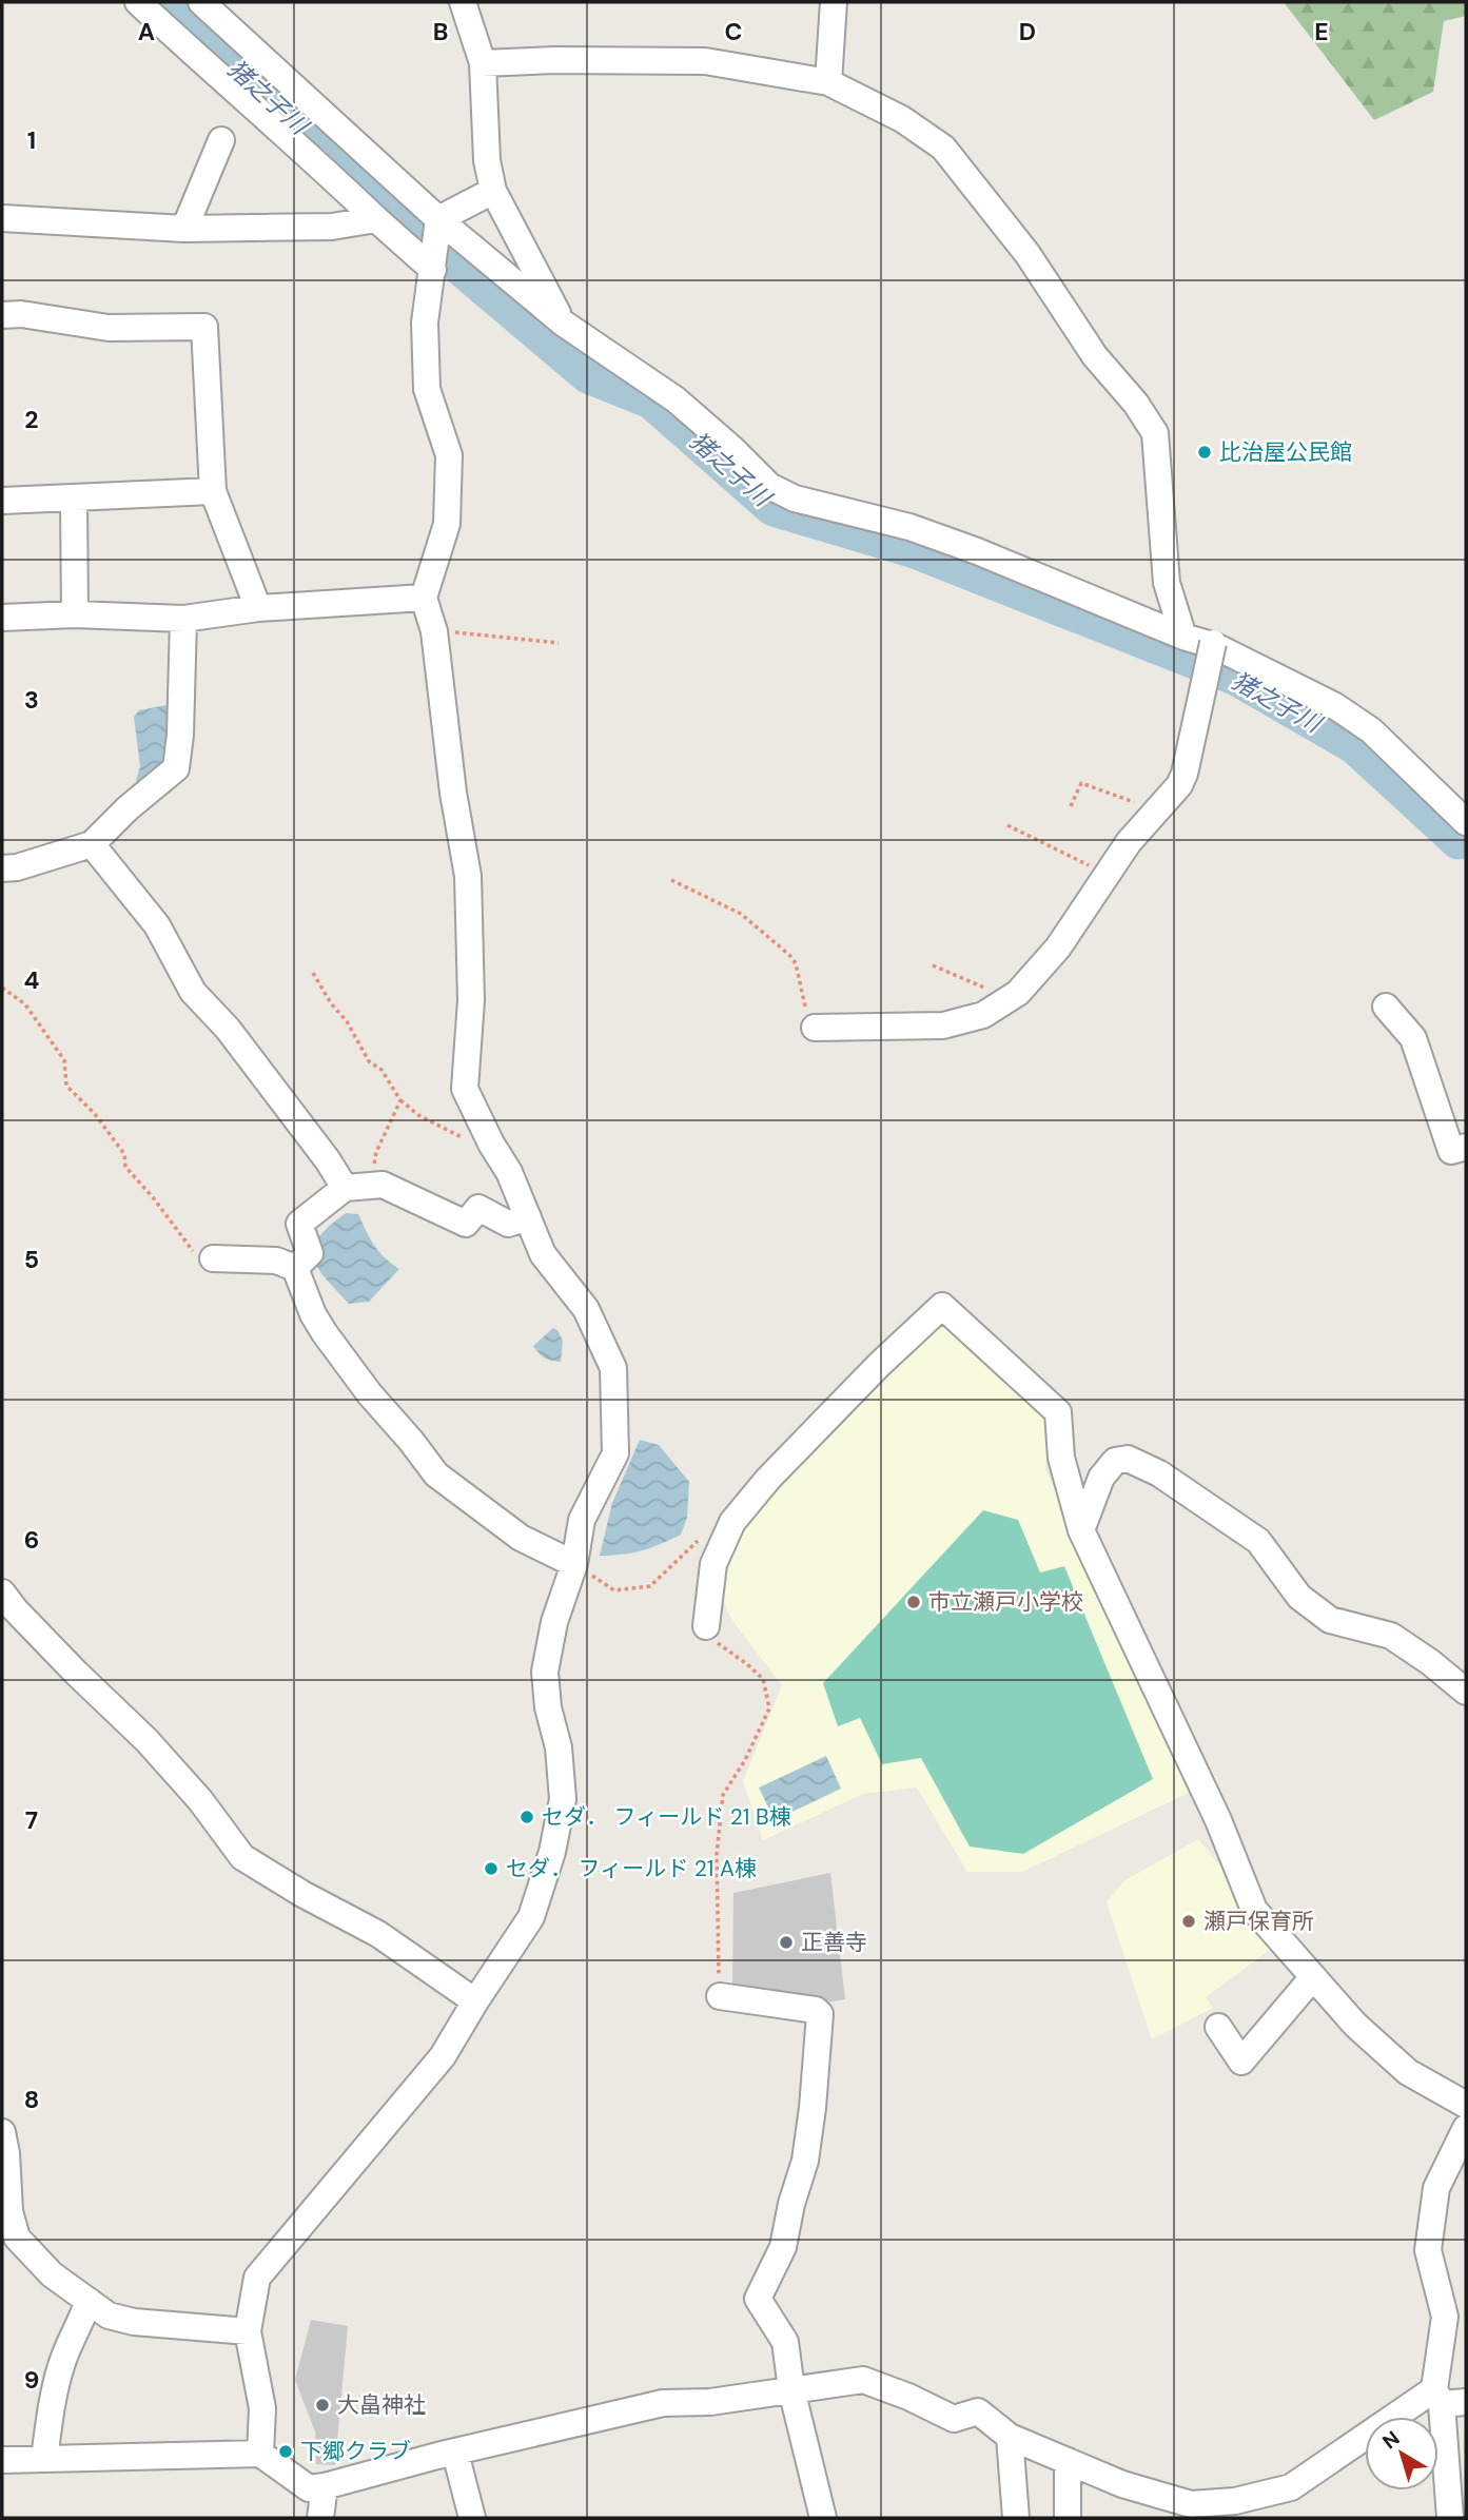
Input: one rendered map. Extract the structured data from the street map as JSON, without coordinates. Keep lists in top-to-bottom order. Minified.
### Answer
{"water":["猪之子川"],"places":["比治屋公民館","市立瀬戸小学校","セダ． フィールド 21 B棟","セダ． フィールド 21 A棟","瀬戸保育所","正善寺","大畠神社","下郷クラブ"],"north":"top left","grid":{"columns":["A","B","C","D","E"],"rows":["1","2","3","4","5","6","7","8","9"]}}
